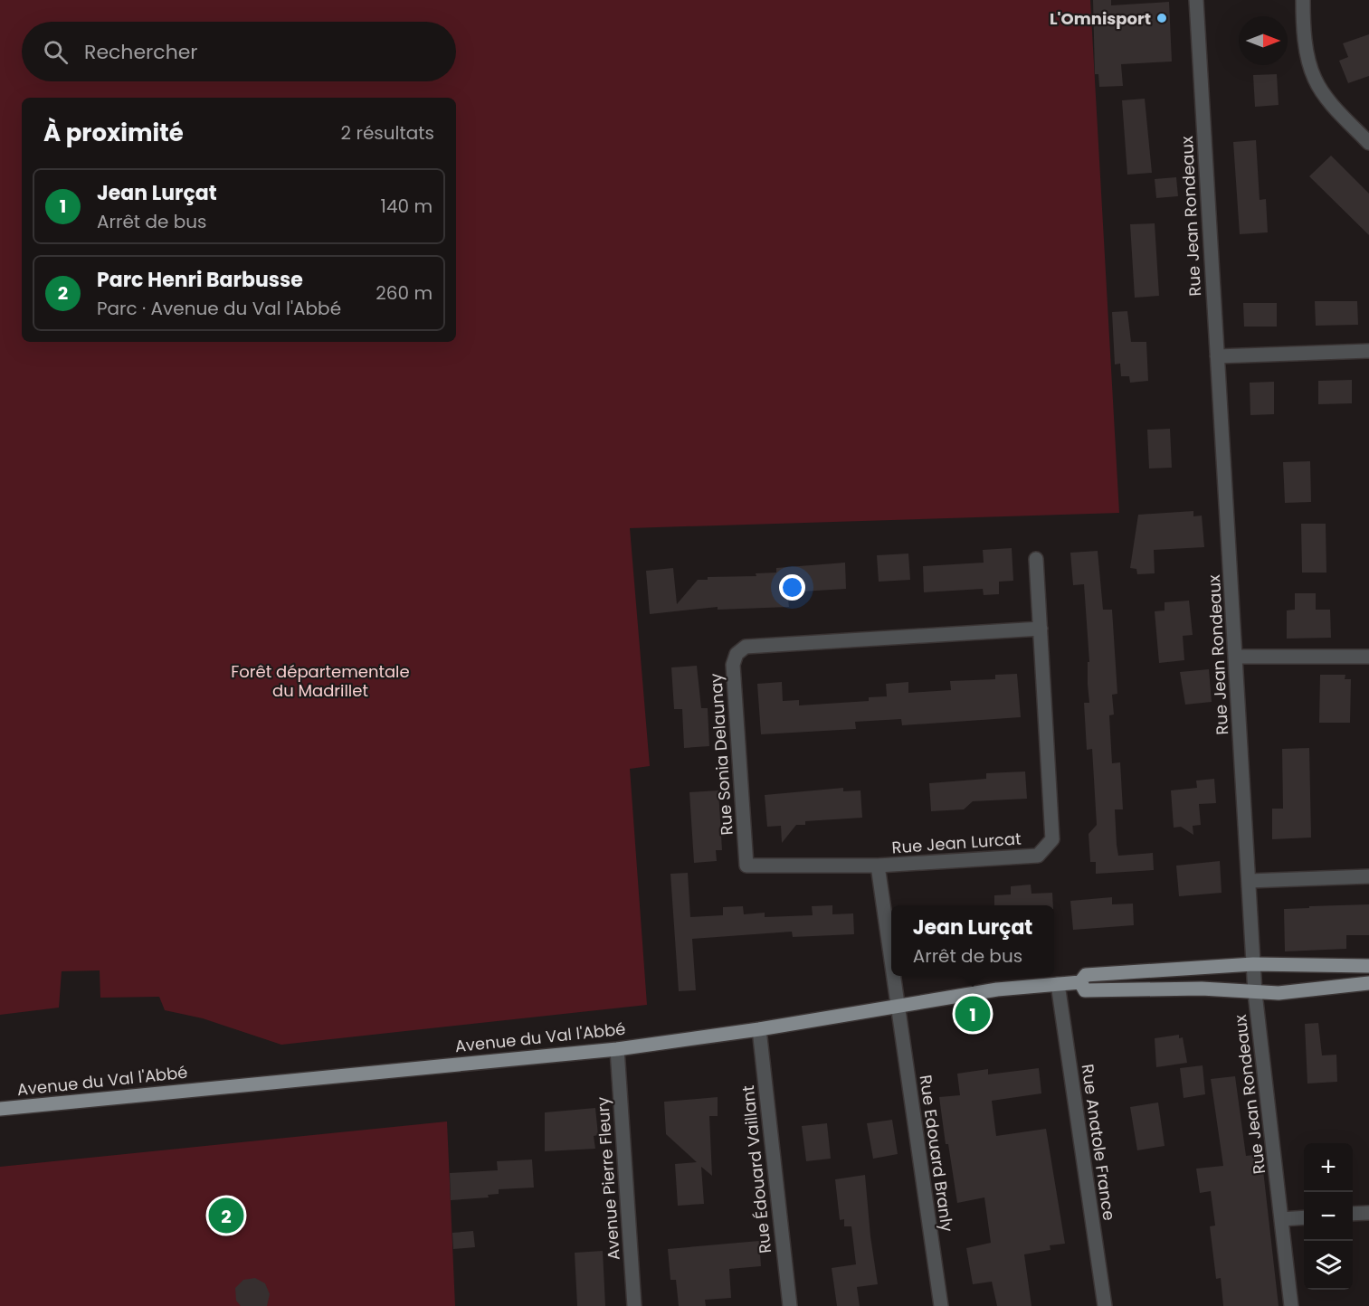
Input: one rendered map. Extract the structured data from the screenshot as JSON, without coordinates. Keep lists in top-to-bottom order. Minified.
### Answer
{"streets":{"main road":["Avenue du Val l'Abbé"],"street":["Rue Jean Rondeaux","Rue Sonia Delaunay","Rue Jean Lurcat","Rue Anatole France","Rue Edouard Branly","Rue Édouard Vaillant","Avenue Pierre Fleury"]},"crossings":[["Rue Jean Rondeaux","Avenue du Val l'Abbé"],["Rue Sonia Delaunay","Rue Jean Lurcat"],["Rue Jean Lurcat","Avenue du Val l'Abbé"],["Rue Jean Lurcat","Rue Edouard Branly"],["Avenue du Val l'Abbé","Rue Anatole France"],["Avenue du Val l'Abbé","Rue Edouard Branly"],["Avenue du Val l'Abbé","Rue Édouard Vaillant"],["Avenue du Val l'Abbé","Avenue Pierre Fleury"]],"parks":["Forêt départementale du Madrillet"],"places":["L'Omnisport"],"north":"right","page":{"search":"Rechercher","heading":["À proximité","2 résultats"],"list":[{"mark":"1","name":"Jean Lurçat","note":"Arrêt de bus","value":"140 m"},{"mark":"2","name":"Parc Henri Barbusse","note":"Parc · Avenue du Val l'Abbé","value":"260 m"}],"popup":["Jean Lurçat","Arrêt de bus"],"pins":["1","2"],"map_buttons":["+","−"]}}
